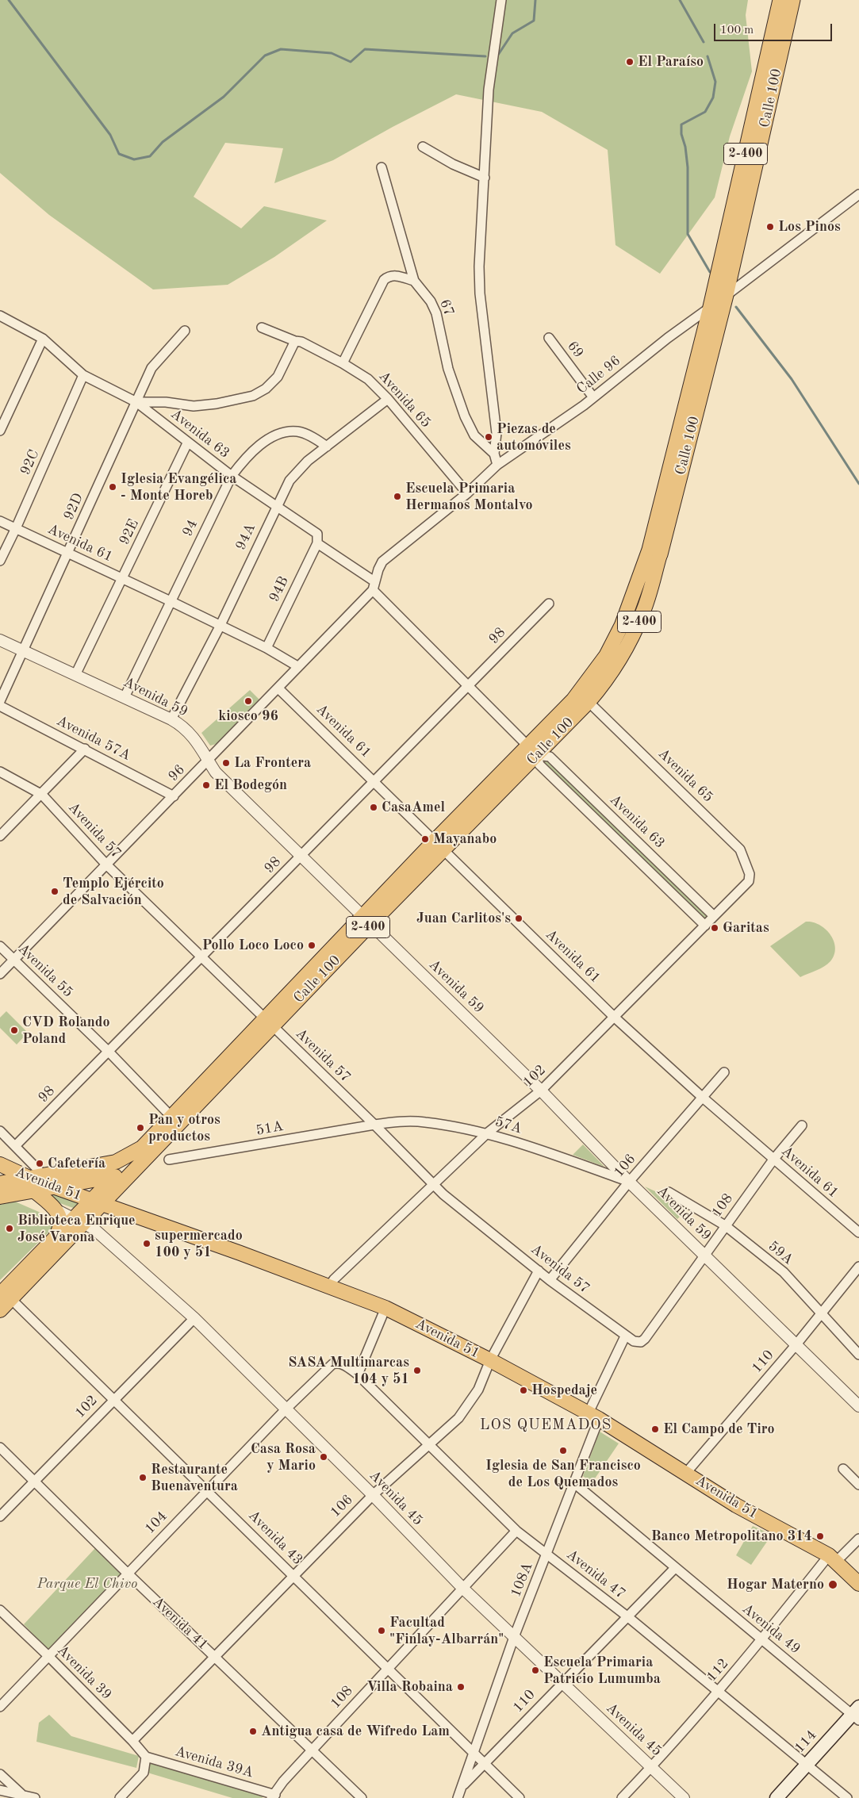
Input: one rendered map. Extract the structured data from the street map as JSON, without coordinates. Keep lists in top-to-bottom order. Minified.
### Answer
{"streets":{"highway":["Calle 100","2-400"],"main road":["Avenida 51","114"],"street":["67","69","Calle 96","Avenida 65","Avenida 63","92C","92D","94","92E","94A","Avenida 61","94B","98","Avenida 59","Avenida 57A","96","Avenida 57","Avenida 55","102","57A","51A","106","108","59A","110","Avenida 45","104","Avenida 43","Avenida 47","108A","Avenida 41","Avenida 49","112","Avenida 39","Avenida 39A"]},"crossings":[["Calle 100","Calle 96"],["Calle 100","Avenida 65"],["Calle 100","Avenida 63"],["Calle 100","Avenida 61"],["Calle 100","Avenida 59"],["Calle 100","Avenida 57"],["Calle 100","Avenida 55"],["Calle 100","Avenida 51"],["Calle 100","Avenida 45"],["Calle 100","Avenida 43"],["69","Calle 96"],["Calle 96","Avenida 65"],["Calle 96","Avenida 63"],["Calle 96","96"],["Avenida 65","94A"],["Avenida 65","102"],["Avenida 63","92C"],["Avenida 63","92D"],["Avenida 63","94"],["Avenida 63","92E"],["Avenida 63","94A"],["Avenida 63","94B"],["Avenida 63","98"],["Avenida 63","96"],["Avenida 63","102"],["92C","Avenida 61"],["92D","Avenida 61"],["92D","Avenida 59"],["94","94A"],["94","Avenida 61"],["94","Avenida 59"],["92E","Avenida 61"],["92E","Avenida 59"],["94A","Avenida 61"],["94A","Avenida 59"],["Avenida 61","94B"],["Avenida 61","98"],["Avenida 61","96"],["Avenida 61","102"],["Avenida 61","106"],["Avenida 61","108"],["98","Avenida 59"],["98","Avenida 57"],["98","Avenida 55"],["Avenida 59","96"],["Avenida 59","102"],["Avenida 59","57A"],["Avenida 59","106"],["Avenida 59","108"],["Avenida 59","110"],["Avenida 57A","96"],["96","Avenida 57"],["96","Avenida 55"],["Avenida 57","102"],["Avenida 57","57A"],["Avenida 57","51A"],["Avenida 57","106"],["Avenida 57","108"],["Avenida 57","108A"],["102","57A"],["102","Avenida 51"],["102","Avenida 45"],["102","Avenida 43"],["102","Avenida 41"],["57A","51A"],["57A","106"],["106","Avenida 51"],["106","Avenida 45"],["106","Avenida 43"],["106","Avenida 47"],["106","Avenida 41"],["106","Avenida 39"],["Avenida 51","110"],["Avenida 51","108A"],["Avenida 51","112"],["108","59A"],["108","Avenida 45"],["108","Avenida 43"],["108","Avenida 47"],["108","Avenida 41"],["108","Avenida 39A"],["59A","110"],["110","Avenida 45"],["110","Avenida 43"],["110","Avenida 47"],["110","108A"],["110","Avenida 49"],["Avenida 45","104"],["Avenida 45","108A"],["Avenida 45","112"],["104","Avenida 43"],["104","Avenida 47"],["104","Avenida 41"],["104","Avenida 39"],["Avenida 43","108A"],["Avenida 47","108A"],["Avenida 47","112"],["Avenida 47","114"],["108A","Avenida 49"],["Avenida 49","112"],["Avenida 49","114"],["Avenida 39","Avenida 39A"]],"districts":["LOS QUEMADOS"],"parks":["Parque El Chivo"],"places":["El Paraíso","Los Pinos","Piezas de automóviles","Iglesia Evangélica - Monte Horeb","Escuela Primaria Hermanos Montalvo","kiosco 96","La Frontera","El Bodegón","CasaAmel","Mayanabo","Templo Ejército de Salvación","Juan Carlitos's","Garitas","Pollo Loco Loco","CVD Rolando Poland","Pan y otros productos","Cafetería","Biblioteca Enrique José Varona","supermercado 100 y 51","SASA Multimarcas 104 y 51","Hospedaje","El Campo de Tiro","Iglesia de San Francisco de Los Quemados","Casa Rosa y Mario","Restaurante Buenaventura","Banco Metropolitano 314","Hogar Materno","Facultad \"Finlay-Albarrán\"","Escuela Primaria Patricio Lumumba","Villa Robaina","Antigua casa de Wifredo Lam"],"scale_bar":"100 m"}
